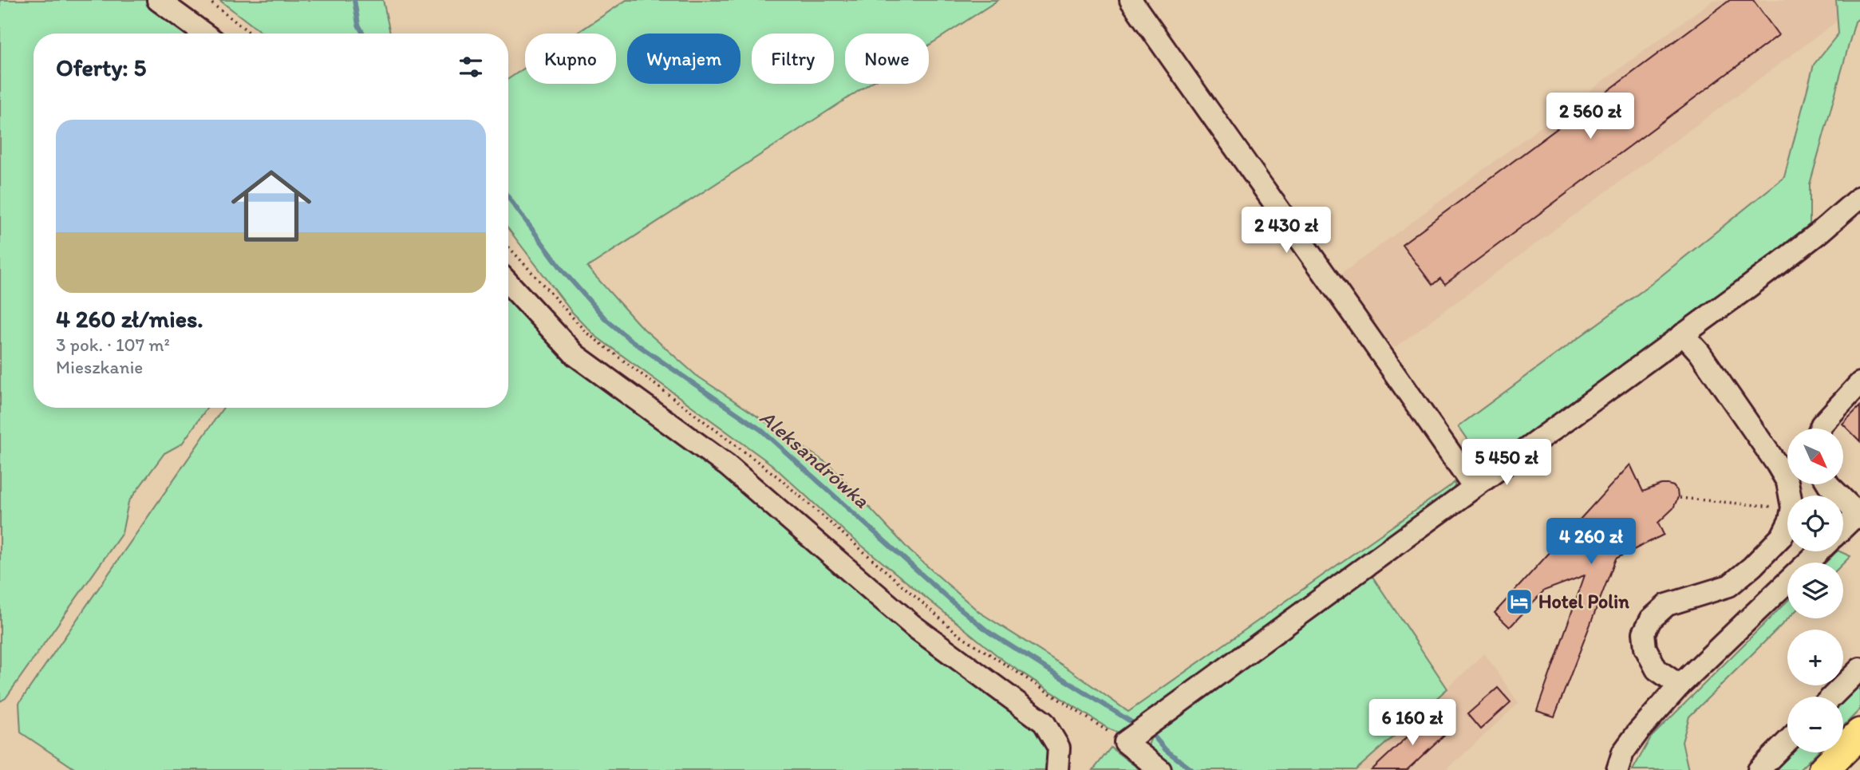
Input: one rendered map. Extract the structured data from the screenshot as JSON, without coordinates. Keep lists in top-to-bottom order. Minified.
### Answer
{"water":["Aleksandrówka"],"places":{"hotel":["Hotel Polin"]},"north":"bottom right","page":{"chip":["Kupno","Wynajem","Filtry","Nowe"],"heading":"Oferty: 5","price":["2 560 zł","2 430 zł","5 450 zł","4 260 zł","6 160 zł"],"list":[{"name":"4 260 zł/mies.","note":"3 pok. · 107 m² · Mieszkanie"}],"map_buttons":["+","−"]}}
